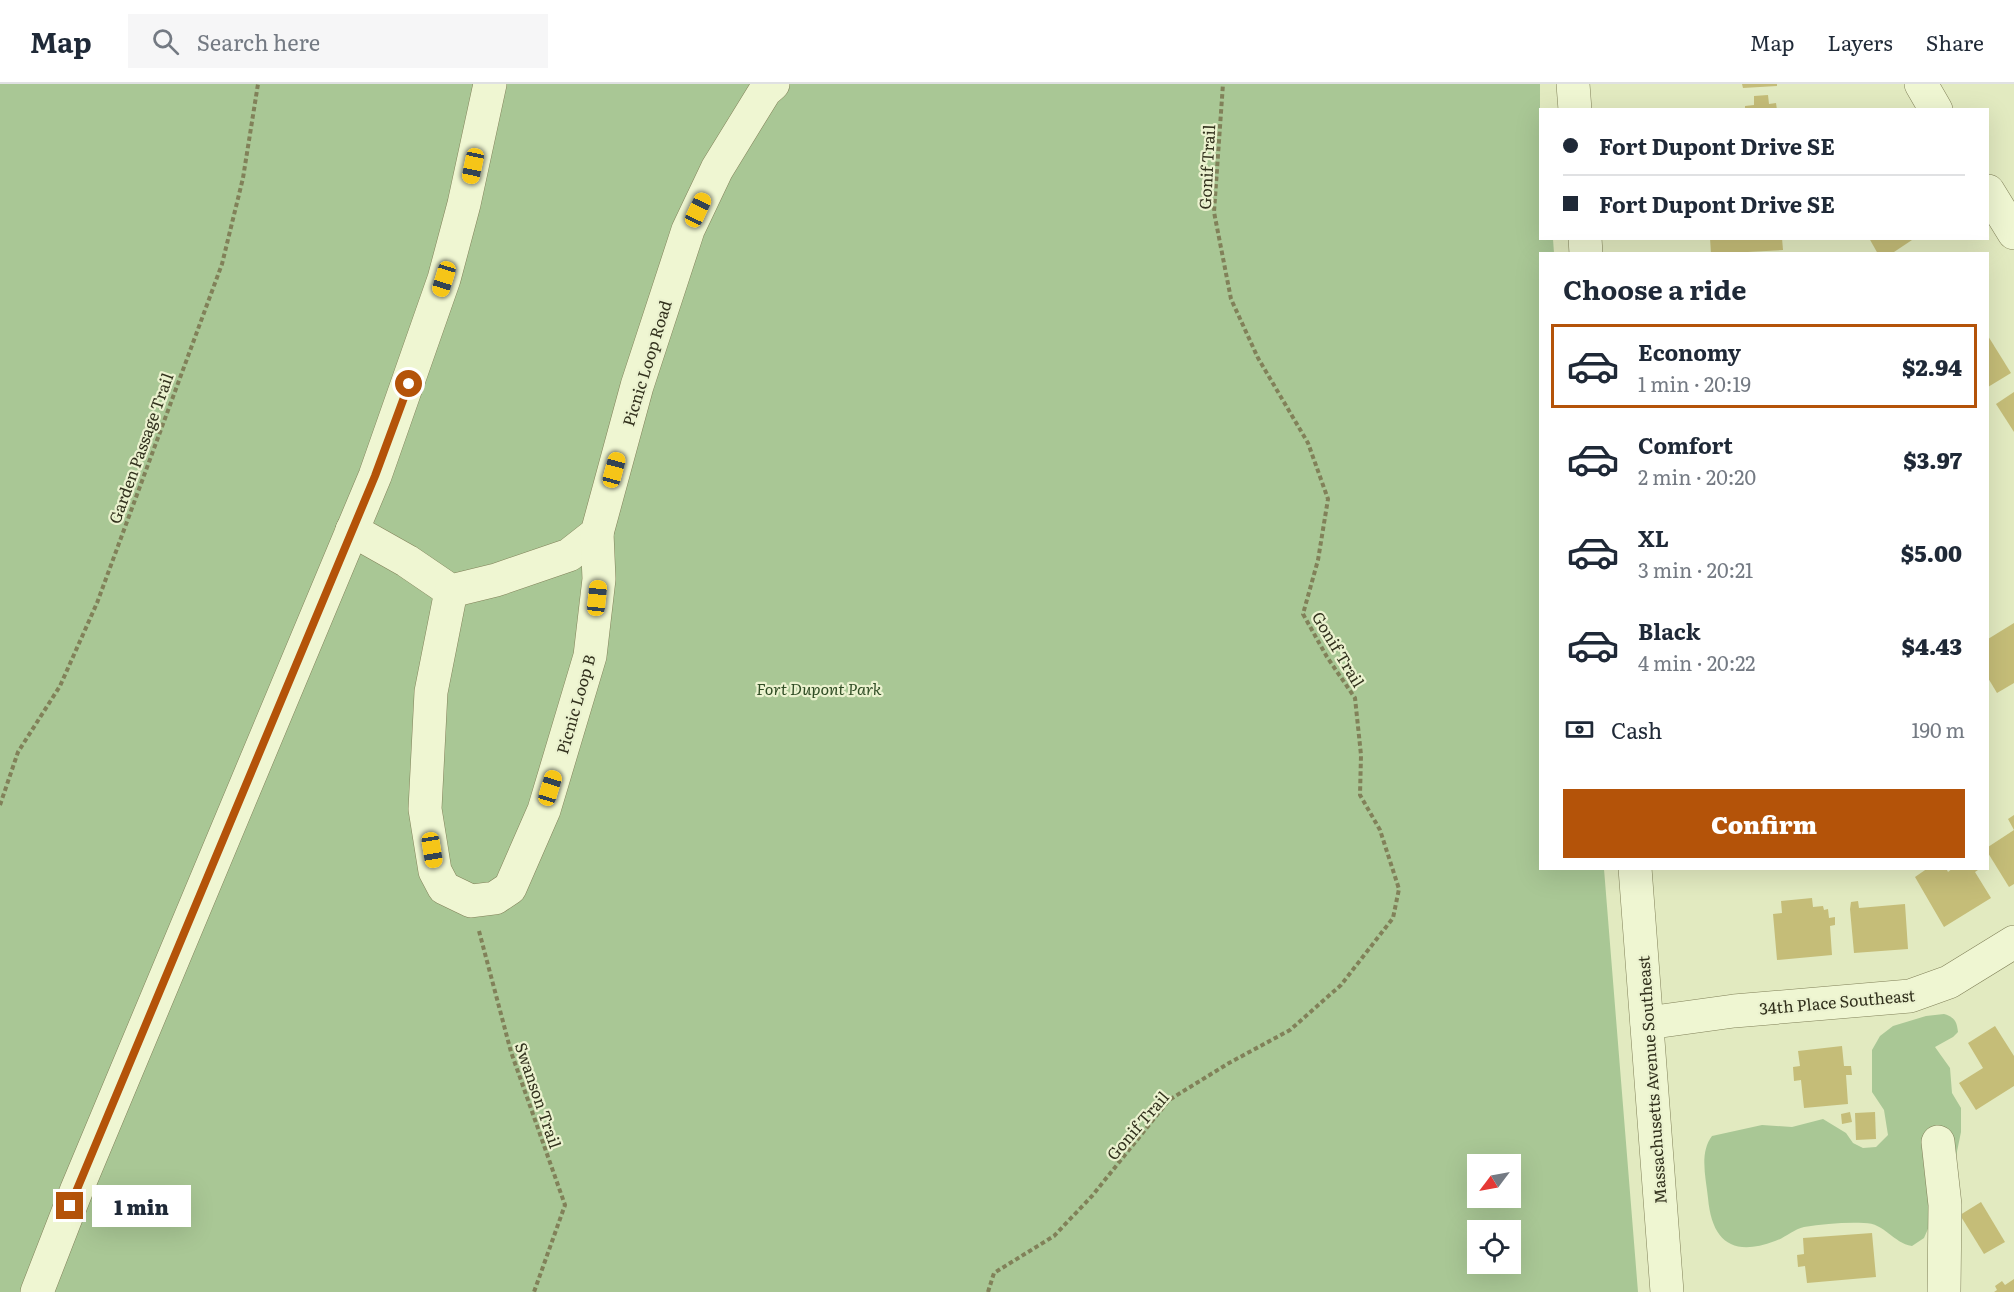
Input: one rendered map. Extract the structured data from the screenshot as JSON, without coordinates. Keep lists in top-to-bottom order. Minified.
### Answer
{"streets":{"street":["Picnic Loop Road","Picnic Loop B","34th Place Southeast","Massachusetts Avenue Southeast"],"path":["Gonif Trail","Garden Passage Trail","Swanson Trail"]},"crossings":[["Picnic Loop Road","Picnic Loop B"],["Picnic Loop B","Swanson Trail"],["34th Place Southeast","Massachusetts Avenue Southeast"]],"parks":["Fort Dupont Park"],"north":"bottom left","page":{"header":"Map","search":"Search here","nav":["Map","Layers","Share"],"banner":["Fort Dupont Drive SE","Fort Dupont Drive SE"],"heading":"Choose a ride","list":[{"name":"Economy","note":"1 min · 20:19","value":"$2.94"},{"name":"Comfort","note":"2 min · 20:20","value":"$3.97"},{"name":"XL","note":"3 min · 20:21","value":"$5.00"},{"name":"Black","note":"4 min · 20:22","value":"$4.43"}],"pay":["Cash","190 m"],"buttons":"Confirm","bubble":"1 min"}}
